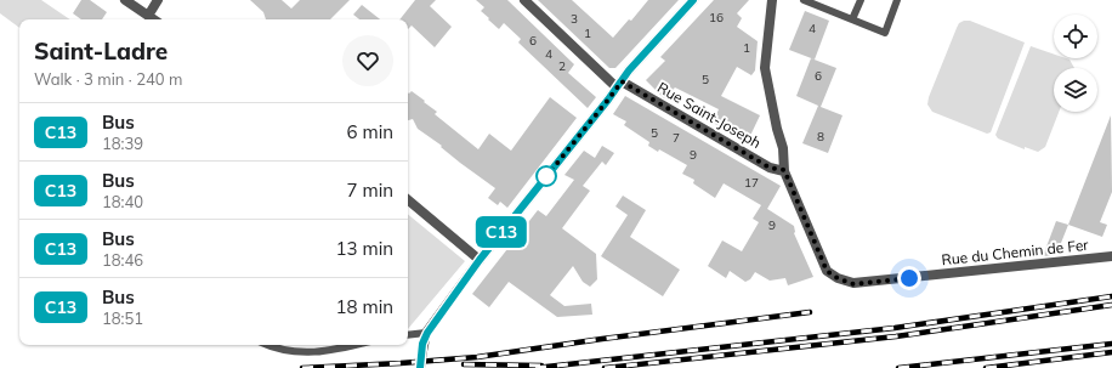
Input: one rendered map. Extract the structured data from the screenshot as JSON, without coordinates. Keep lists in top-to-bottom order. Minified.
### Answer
{"streets":{"street":["Rue Saint-Joseph","Rue du Chemin de Fer"]},"crossings":[["Rue Saint-Joseph","Rue du Chemin de Fer"]],"lines":["bus line C13"],"house_numbers":["16","3","4","1","6","1","4","2","6","5","5","8","7","9","17","9"],"page":{"on_map":"C13","heading":["Saint-Ladre","Walk · 3 min · 240 m"],"list":[{"mark":"C13","name":"Bus","note":"18:39","value":"6 min"},{"mark":"C13","name":"Bus","note":"18:40","value":"7 min"},{"mark":"C13","name":"Bus","note":"18:46","value":"13 min"},{"mark":"C13","name":"Bus","note":"18:51","value":"18 min"}]}}
